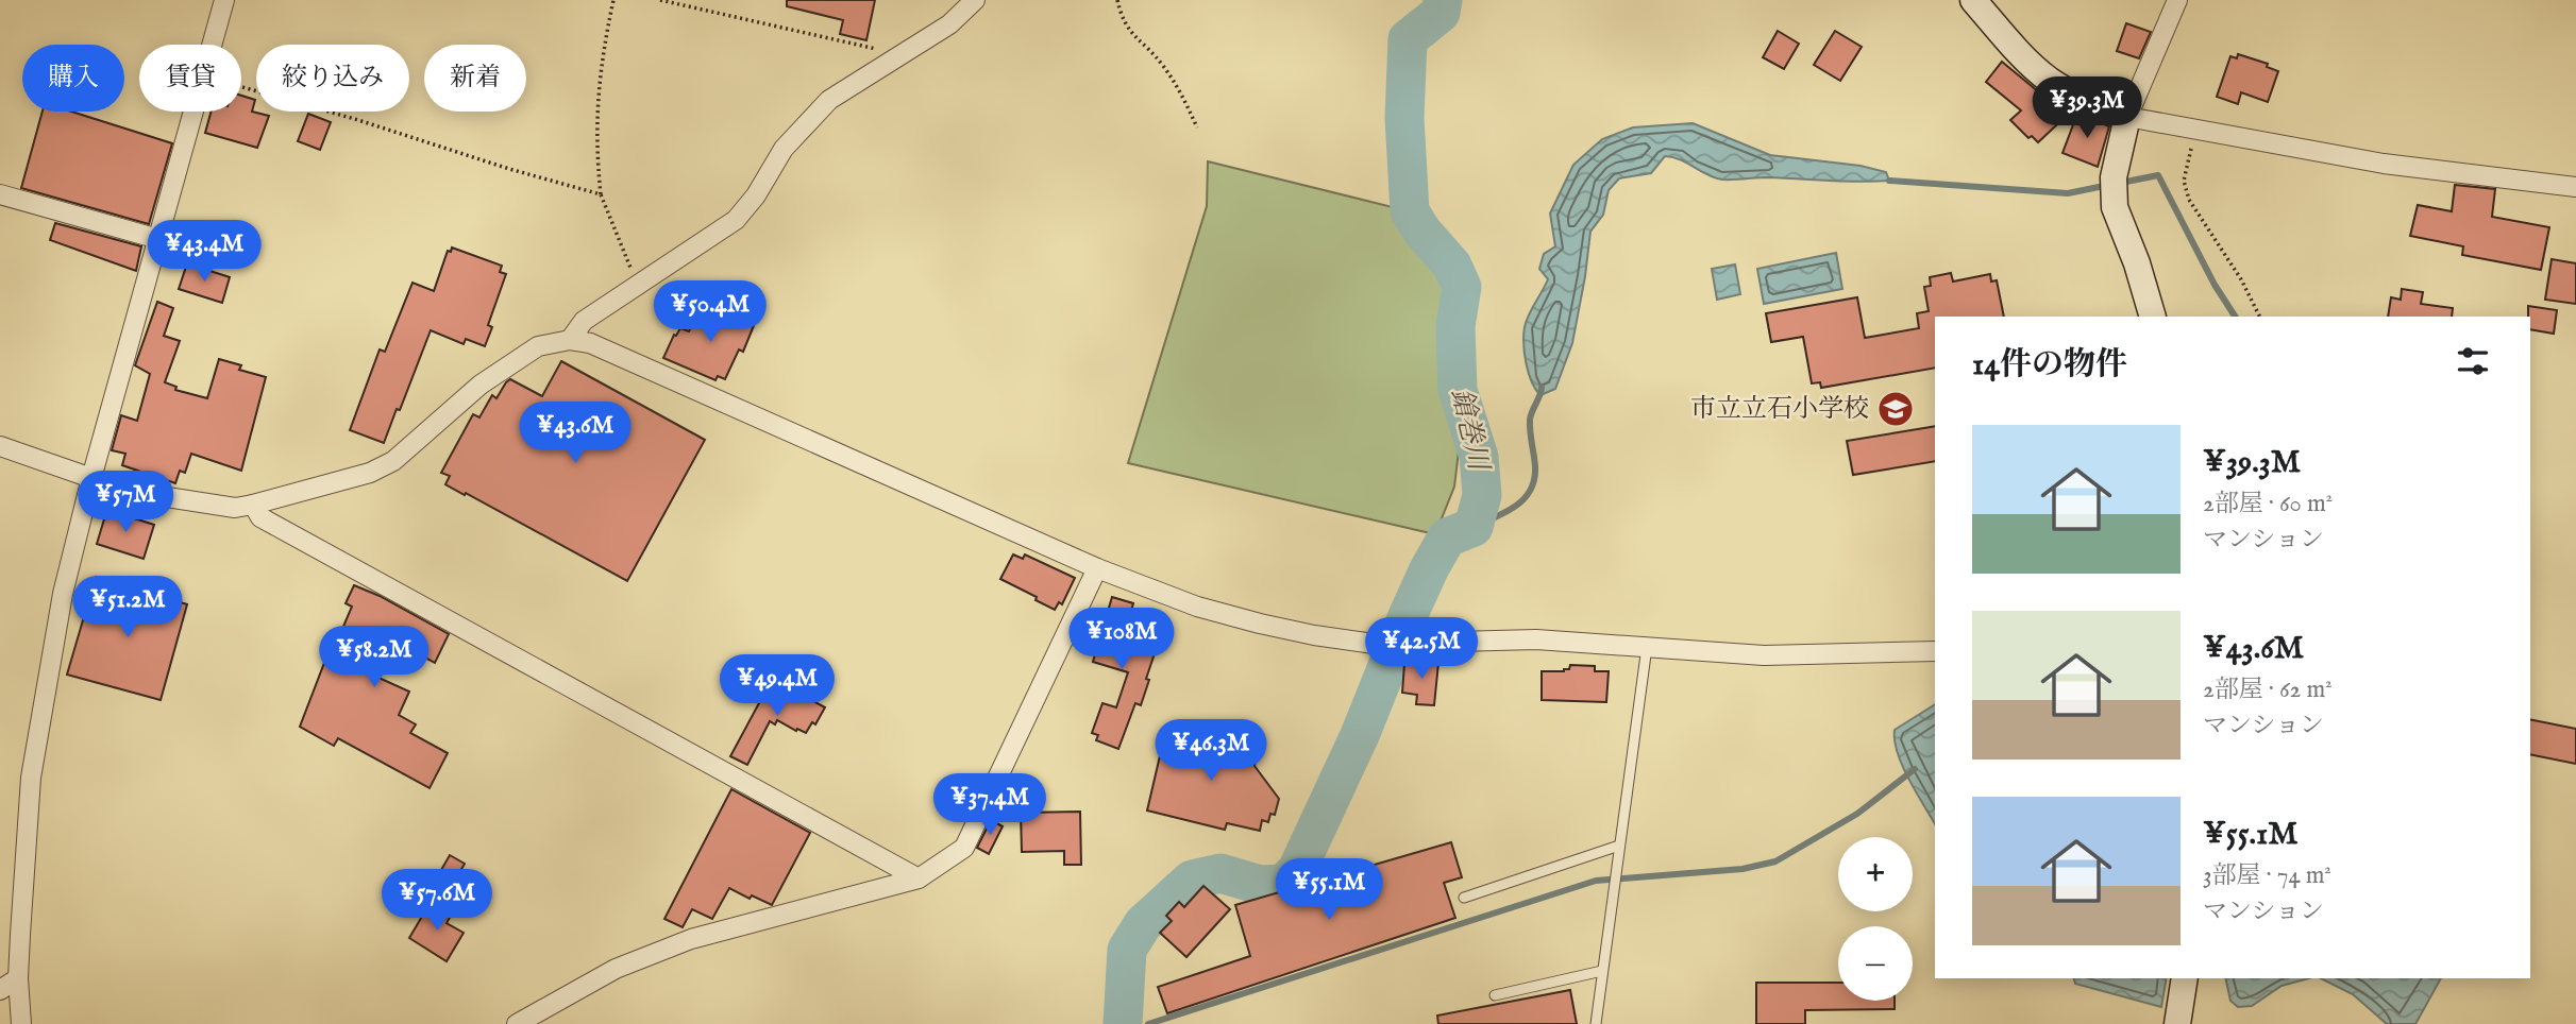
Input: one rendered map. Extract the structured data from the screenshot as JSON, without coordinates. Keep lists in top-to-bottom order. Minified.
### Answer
{"water":["鎗巻川"],"places":{"school or university":["市立立石小学校"]},"page":{"chip":["購入","賃貸","絞り込み","新着"],"price":["¥39.3M","¥43.4M","¥50.4M","¥43.6M","¥57M","¥51.2M","¥108M","¥42.5M","¥58.2M","¥49.4M","¥46.3M","¥37.4M","¥55.1M","¥57.6M"],"heading":"14件の物件","list":[{"name":"¥39.3M","note":"2部屋 · 60 m² · マンション"},{"name":"¥43.6M","note":"2部屋 · 62 m² · マンション"},{"name":"¥55.1M","note":"3部屋 · 74 m² · マンション"}],"map_buttons":["+","−"]}}
